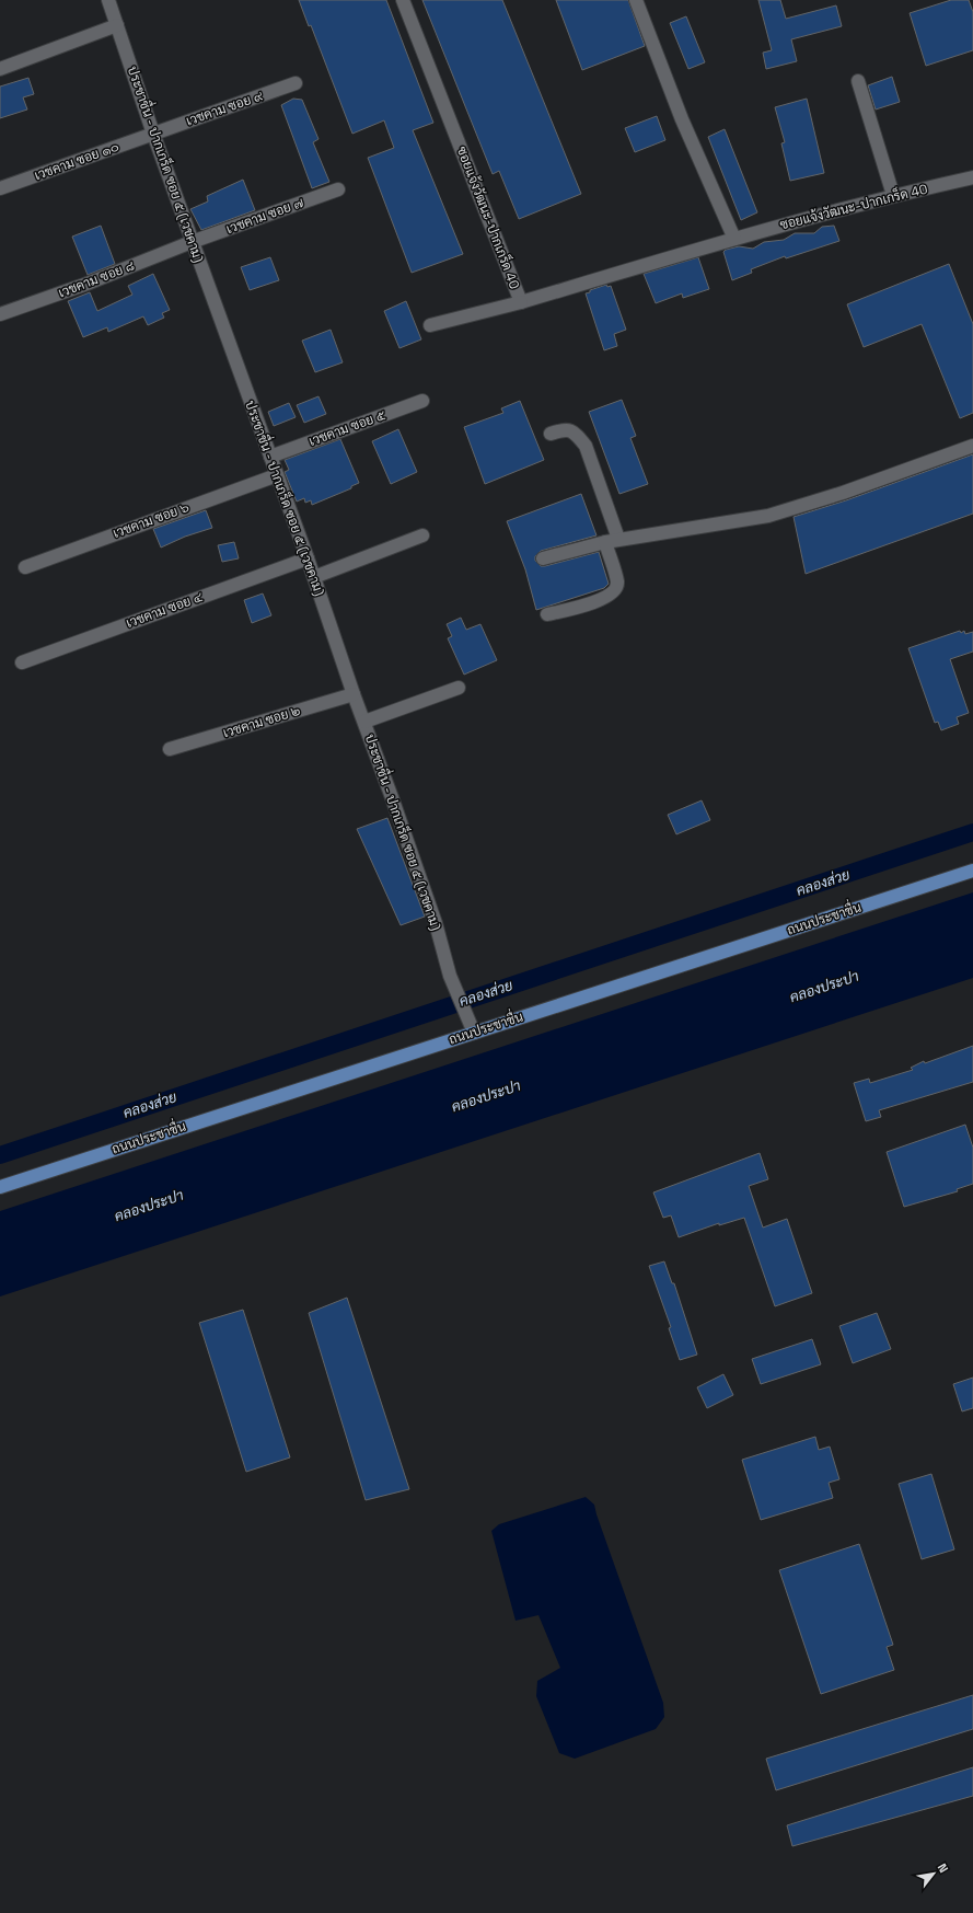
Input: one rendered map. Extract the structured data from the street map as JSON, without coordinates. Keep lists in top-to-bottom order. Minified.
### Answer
{"streets":{"main road":["ถนนประชาชื่น"],"street":["เวชคาม ซอย ๙","เวชคาม ซอย ๑๐","ประชาชื่น - ปากเกร็ด ซอย ๕ (เวชคาม)","ซอยแจ้งวัฒนะ-ปากเกร็ด 40","เวชคาม ซอย ๗","เวชคาม ซอย ๘","เวชคาม ซอย ๕","เวชคาม ซอย ๖","เวชคาม ซอย ๔","เวชคาม ซอย ๒"]},"crossings":[["เวชคาม ซอย ๙","เวชคาม ซอย ๑๐"],["เวชคาม ซอย ๙","ประชาชื่น - ปากเกร็ด ซอย ๕ (เวชคาม)"],["เวชคาม ซอย ๑๐","ประชาชื่น - ปากเกร็ด ซอย ๕ (เวชคาม)"],["ประชาชื่น - ปากเกร็ด ซอย ๕ (เวชคาม)","เวชคาม ซอย ๗"],["ประชาชื่น - ปากเกร็ด ซอย ๕ (เวชคาม)","เวชคาม ซอย ๘"],["ประชาชื่น - ปากเกร็ด ซอย ๕ (เวชคาม)","เวชคาม ซอย ๕"],["ประชาชื่น - ปากเกร็ด ซอย ๕ (เวชคาม)","เวชคาม ซอย ๖"],["ประชาชื่น - ปากเกร็ด ซอย ๕ (เวชคาม)","เวชคาม ซอย ๔"],["ประชาชื่น - ปากเกร็ด ซอย ๕ (เวชคาม)","เวชคาม ซอย ๒"],["ประชาชื่น - ปากเกร็ด ซอย ๕ (เวชคาม)","ถนนประชาชื่น"],["เวชคาม ซอย ๗","เวชคาม ซอย ๘"]],"water":["คลองส่วย","คลองประปา"],"north":"top right"}
